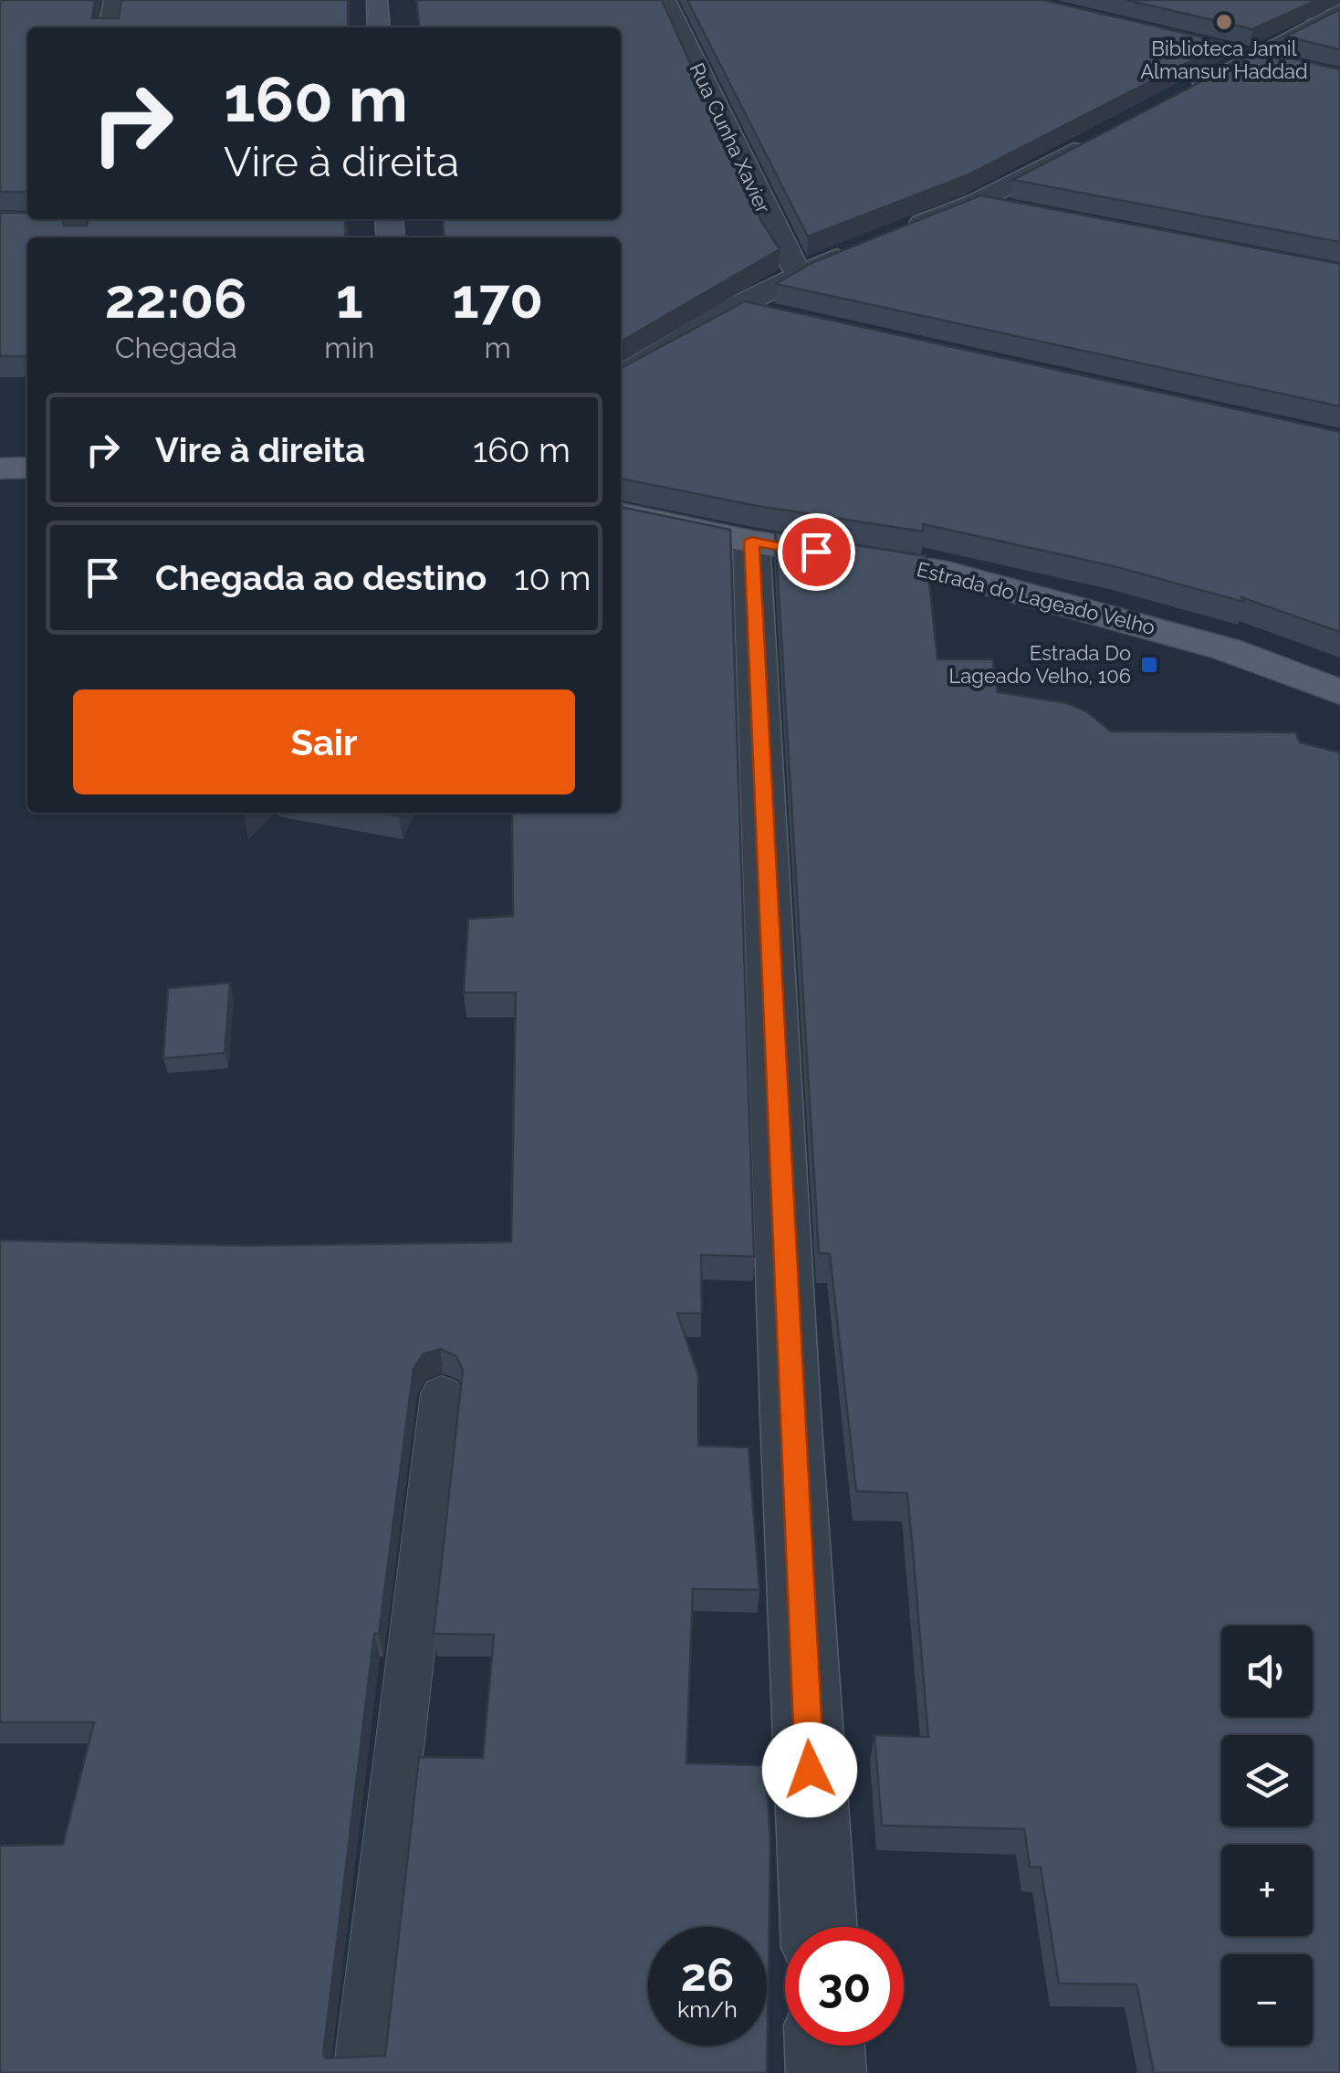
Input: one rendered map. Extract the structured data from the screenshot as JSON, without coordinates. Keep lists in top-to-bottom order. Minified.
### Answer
{"streets":{"main road":["Estrada do Lageado Velho"],"street":["Rua Cunha Xavier"]},"places":{"other":["Biblioteca Jamil Almansur Haddad"],"transit":["Estrada Do Lageado Velho, 106"]},"page":{"turn":["160 m","Vire à direita"],"eta":["22:06","Chegada","1","min","170","m"],"list":[{"name":"Vire à direita","value":"160 m"},{"name":"Chegada ao destino","value":"10 m"}],"buttons":"Sair","map_buttons":["+","−"],"speed":"26 km/h","limit":"30"}}
